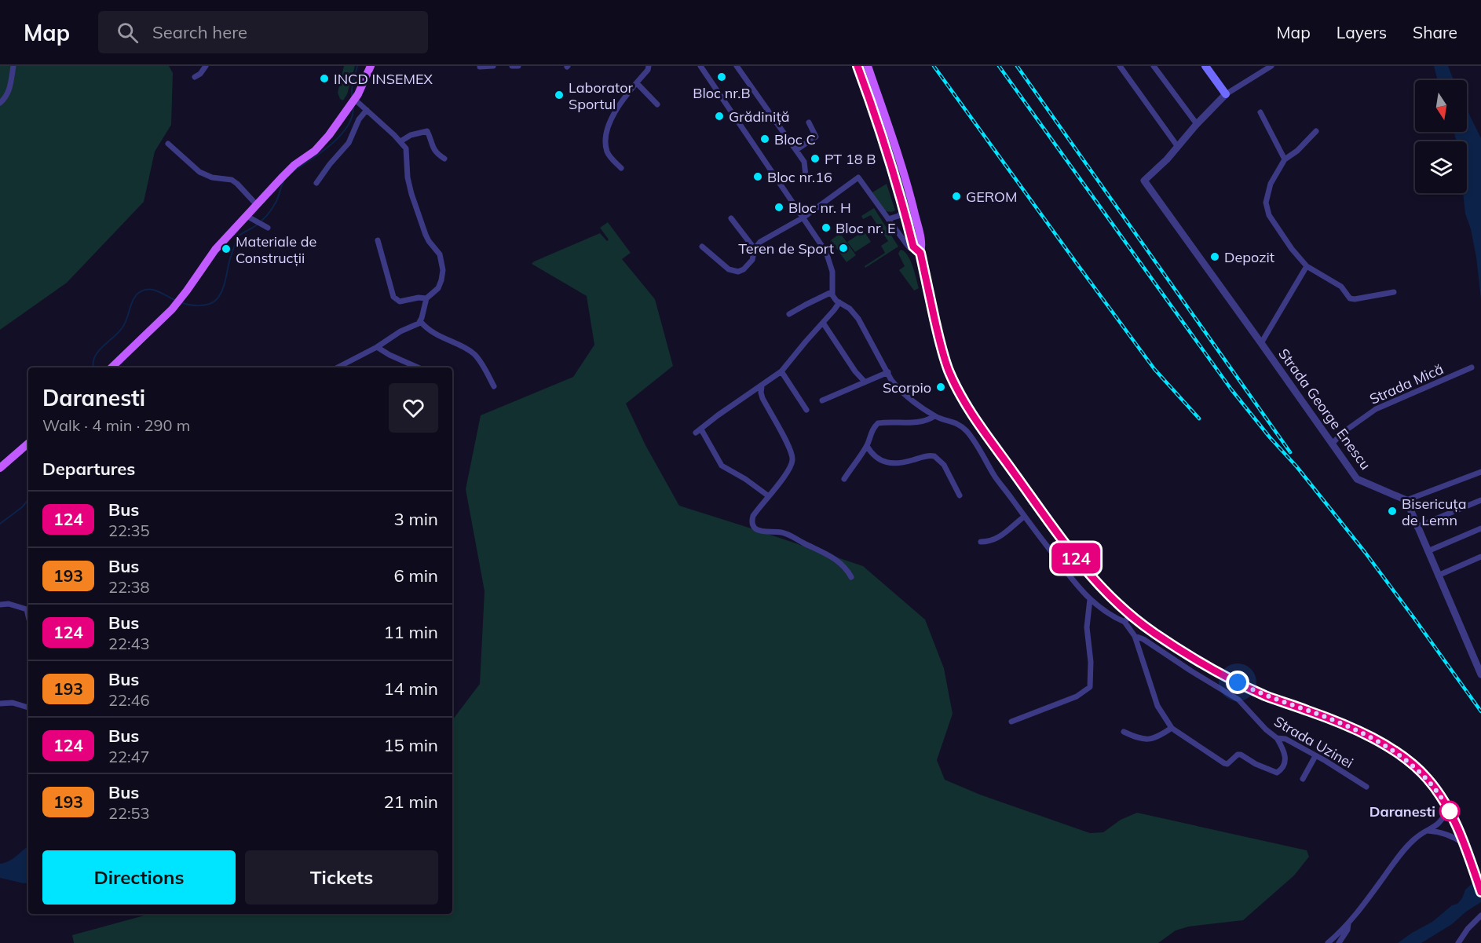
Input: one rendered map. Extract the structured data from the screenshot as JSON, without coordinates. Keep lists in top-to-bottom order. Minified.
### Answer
{"streets":{"street":["Strada Mică","Strada George Enescu","Strada Uzinei"]},"crossings":[["Strada Mică","Strada George Enescu"]],"places":["Bloc nr.B","INCD INSEMEX","Laborator Sportul","Grădiniță","Bloc C","PT 18 B","Bloc nr.16","GEROM","Bloc nr. H","Bloc nr. E","Teren de Sport","Materiale de Construcții","Depozit","Scorpio","Bisericuța de Lemn","Daranesti"],"lines":["bus line 124"],"north":"bottom","page":{"header":"Map","search":"Search here","nav":["Map","Layers","Share"],"on_map":"124","heading":[["Daranesti","Walk · 4 min · 290 m"],"Departures"],"list":[{"mark":"124","name":"Bus","note":"22:35","value":"3 min"},{"mark":"193","name":"Bus","note":"22:38","value":"6 min"},{"mark":"124","name":"Bus","note":"22:43","value":"11 min"},{"mark":"193","name":"Bus","note":"22:46","value":"14 min"},{"mark":"124","name":"Bus","note":"22:47","value":"15 min"},{"mark":"193","name":"Bus","note":"22:53","value":"21 min"}],"buttons":["Directions","Tickets"]}}
